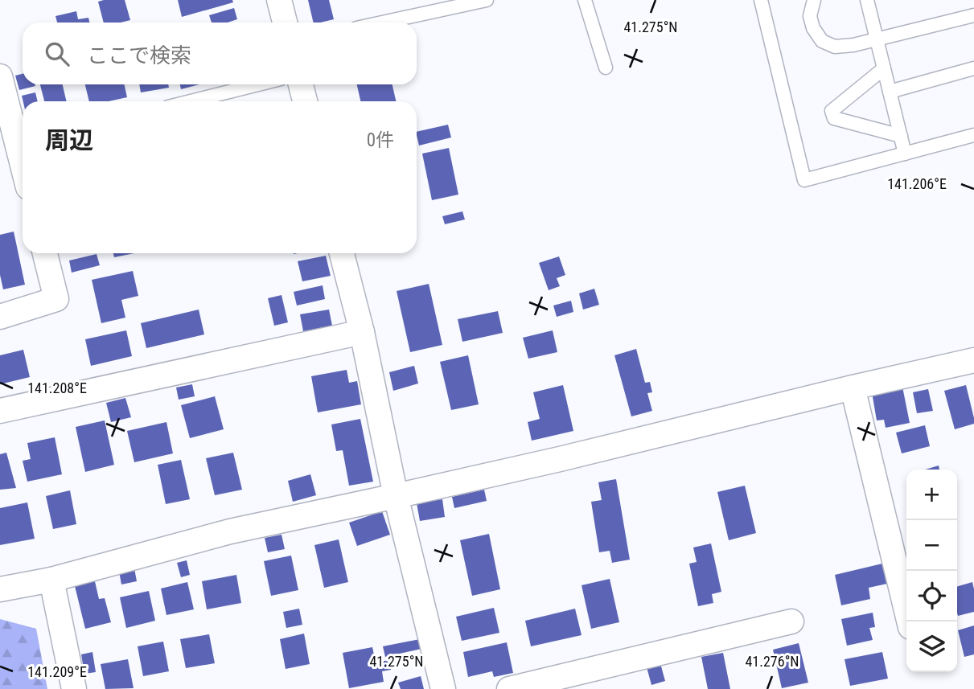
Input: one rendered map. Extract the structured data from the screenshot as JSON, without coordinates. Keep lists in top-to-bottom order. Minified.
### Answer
{"page":{"search":"ここで検索","heading":["周辺","0件"],"map_buttons":["+","−"]},"coordinates":["41.275°N","141.206°E","141.208°E","41.276°N","141.209°E"]}
